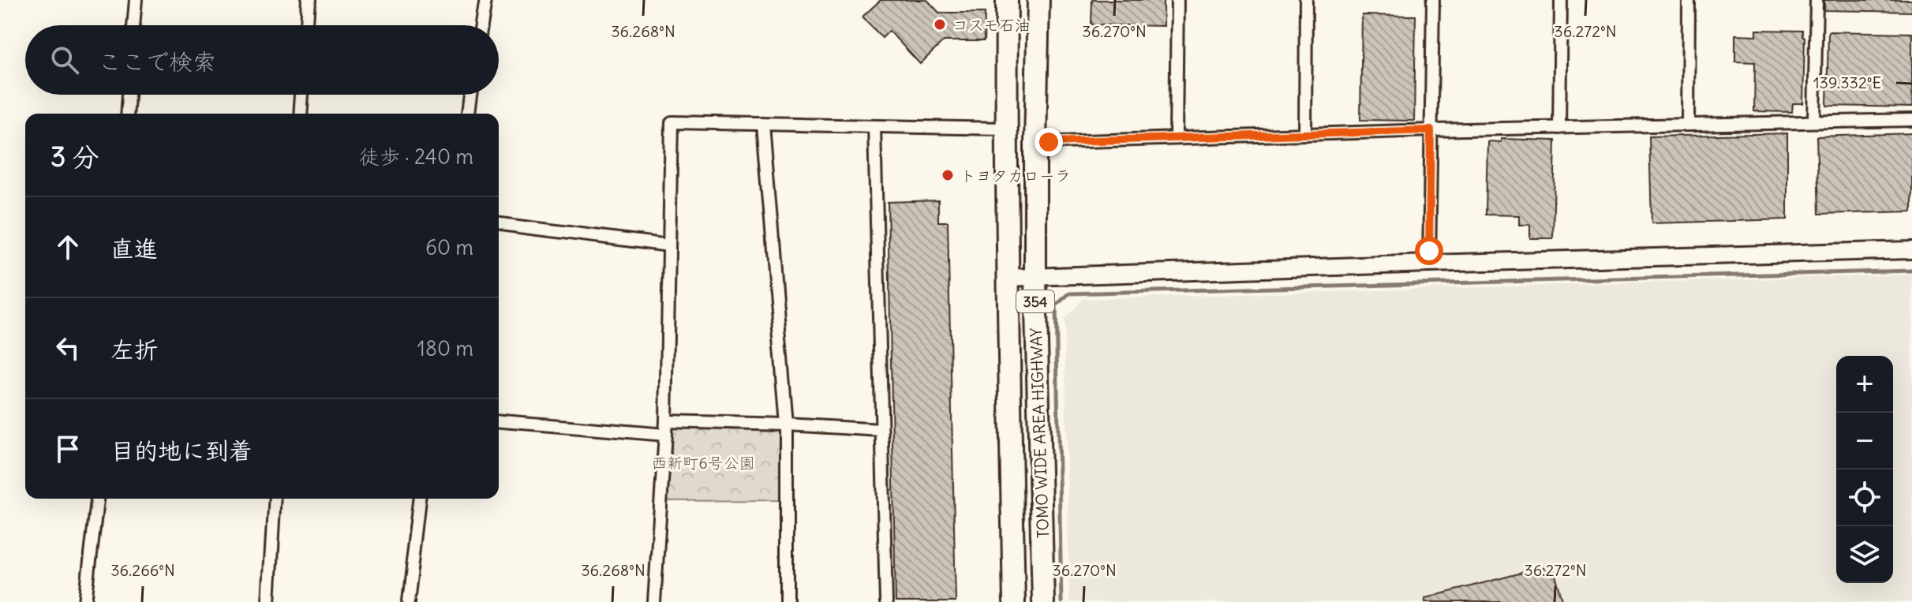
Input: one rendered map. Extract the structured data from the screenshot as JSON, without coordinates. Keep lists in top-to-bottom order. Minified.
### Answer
{"streets":{"highway":["354","TOMO WIDE AREA HIGHWAY"]},"parks":["西新町6号公園"],"places":["コスモ石油","トヨタカローラ"],"page":{"search":"ここで検索","heading":["3 分","徒歩 · 240 m"],"list":[["直進","60 m"],["左折","180 m"],"目的地に到着"],"map_buttons":["+","−"]},"coordinates":["36.268°N","36.270°N","36.272°N","139.332°E","36.266°N"]}
